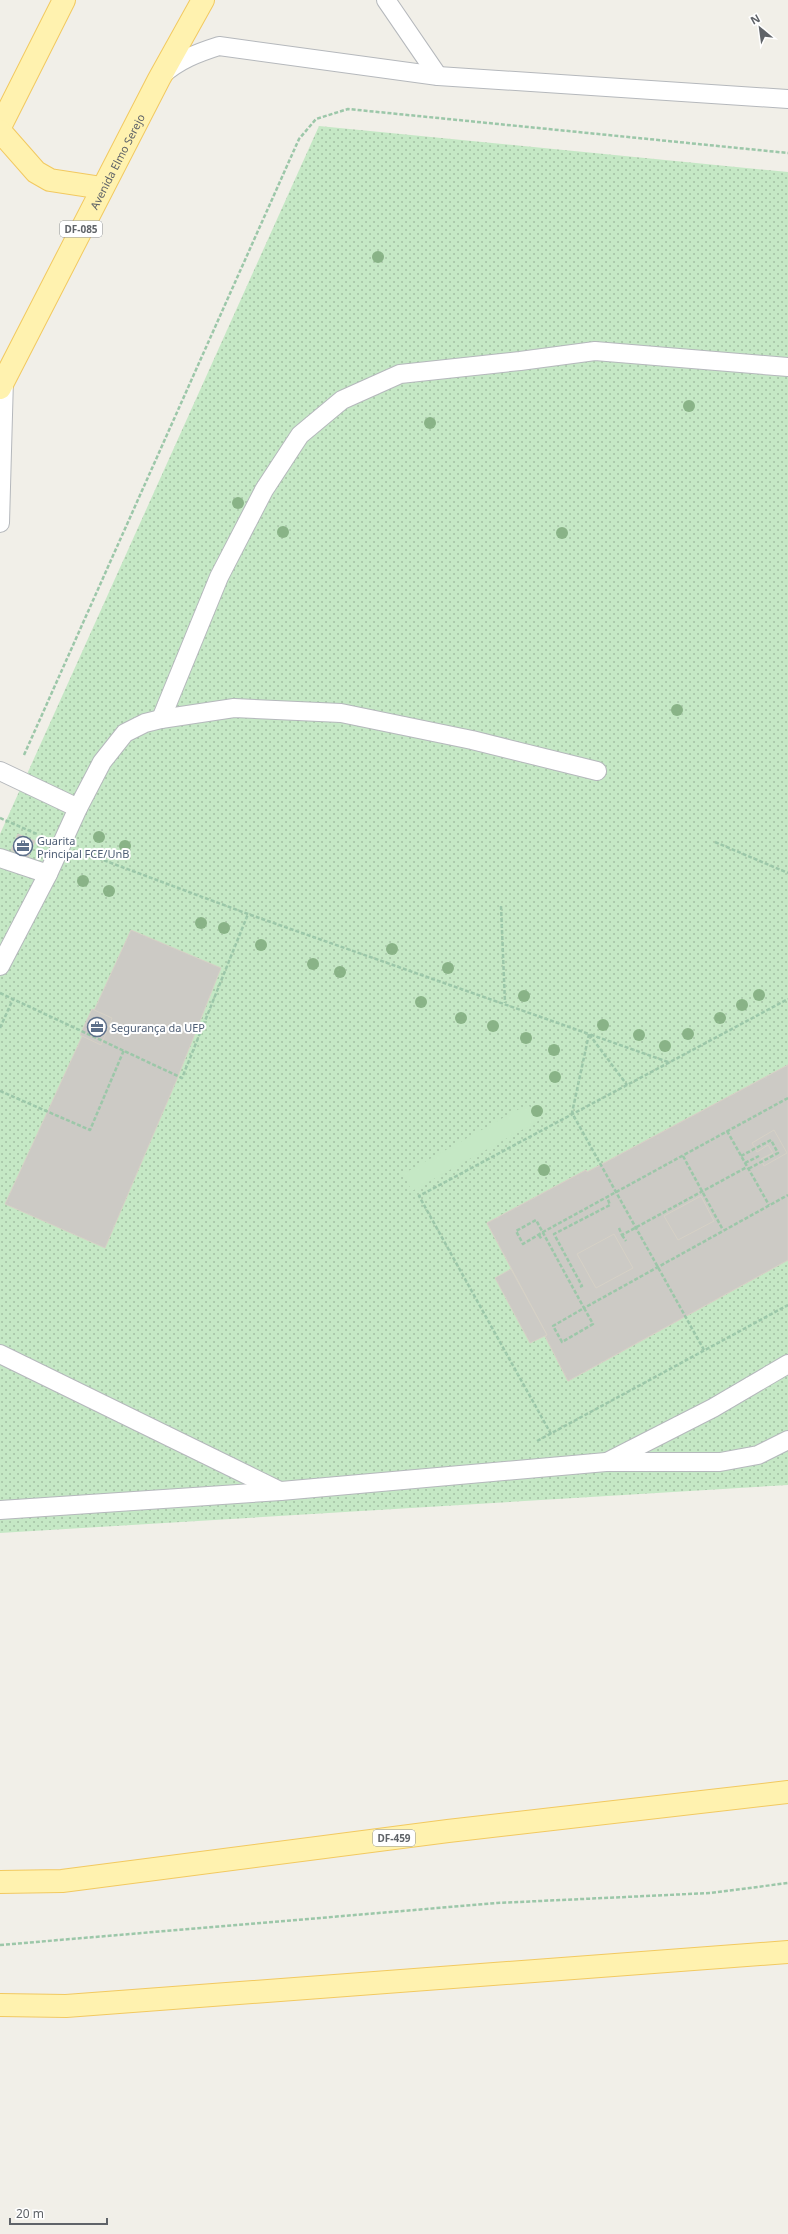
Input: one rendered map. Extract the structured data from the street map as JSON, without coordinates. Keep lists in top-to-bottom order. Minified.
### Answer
{"streets":{"main road":["Avenida Elmo Serejo","DF-085","DF-459"]},"places":{"office":["Guarita Principal FCE/UnB","Segurança da UEP"]},"scale_bar":"20 m","north":"top left"}
